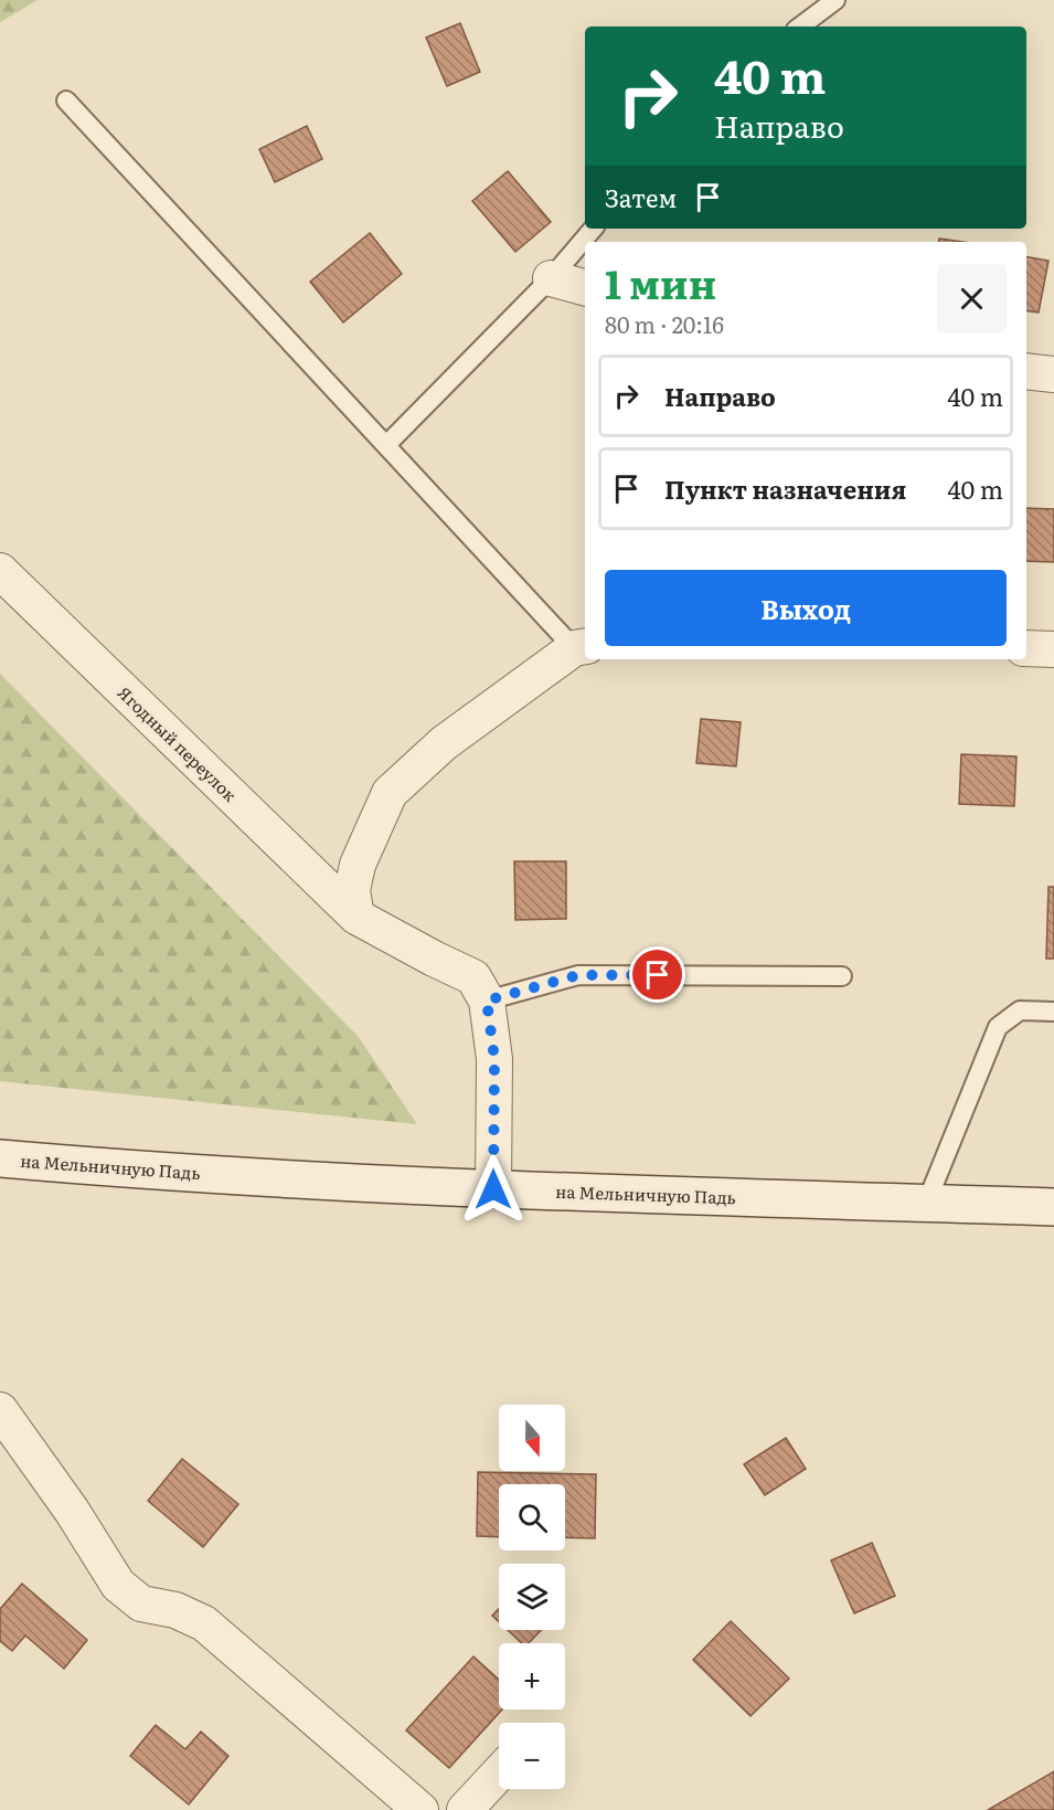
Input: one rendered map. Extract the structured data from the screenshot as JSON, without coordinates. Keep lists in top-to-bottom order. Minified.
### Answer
{"streets":{"street":["Ягодный переулок","на Мельничную Падь"]},"north":"bottom","page":{"turn":["40 m","Направо"],"then":"Затем","heading":["1 мин","80 m · 20:16"],"list":[{"name":"Направо","value":"40 m"},{"name":"Пункт назначения","value":"40 m"}],"buttons":"Выход","map_buttons":["+","−"]}}
